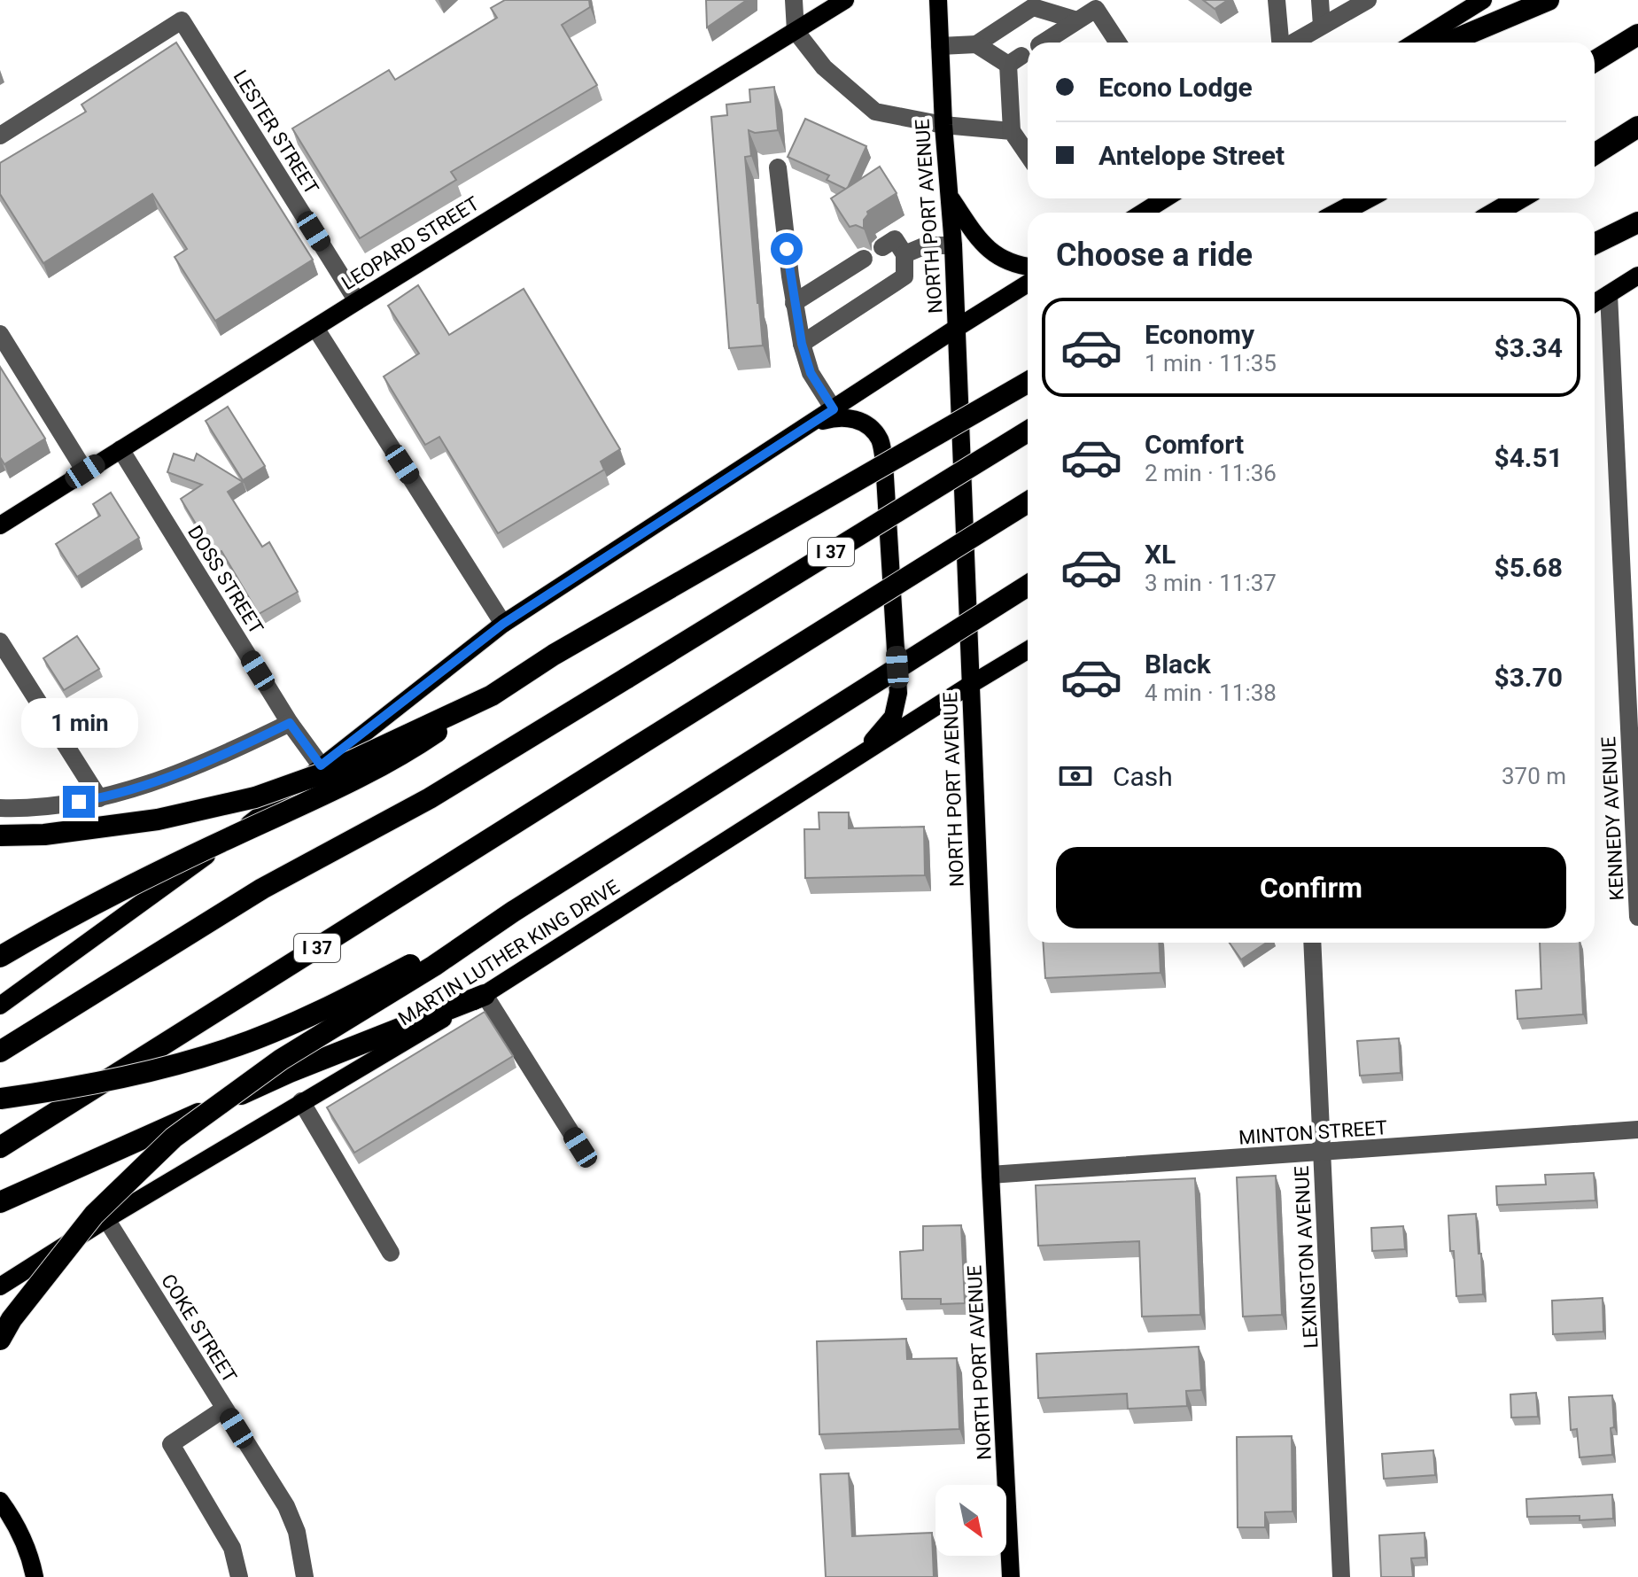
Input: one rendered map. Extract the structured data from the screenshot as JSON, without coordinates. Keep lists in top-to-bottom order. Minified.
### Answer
{"streets":{"highway":["I 37"],"main road":["NORTH PORT AVENUE","LEOPARD STREET","MARTIN LUTHER KING DRIVE"],"street":["LESTER STREET","DOSS STREET","KENNEDY AVENUE","MINTON STREET","LEXINGTON AVENUE","COKE STREET"]},"crossings":[["LESTER STREET","LEOPARD STREET"],["NORTH PORT AVENUE","MARTIN LUTHER KING DRIVE"],["NORTH PORT AVENUE","MINTON STREET"],["LEOPARD STREET","DOSS STREET"],["MARTIN LUTHER KING DRIVE","COKE STREET"],["MINTON STREET","LEXINGTON AVENUE"]],"north":"bottom right","page":{"banner":["Econo Lodge","Antelope Street"],"heading":"Choose a ride","list":[{"name":"Economy","note":"1 min · 11:35","value":"$3.34"},{"name":"Comfort","note":"2 min · 11:36","value":"$4.51"},{"name":"XL","note":"3 min · 11:37","value":"$5.68"},{"name":"Black","note":"4 min · 11:38","value":"$3.70"}],"bubble":"1 min","pay":["Cash","370 m"],"buttons":"Confirm"}}
